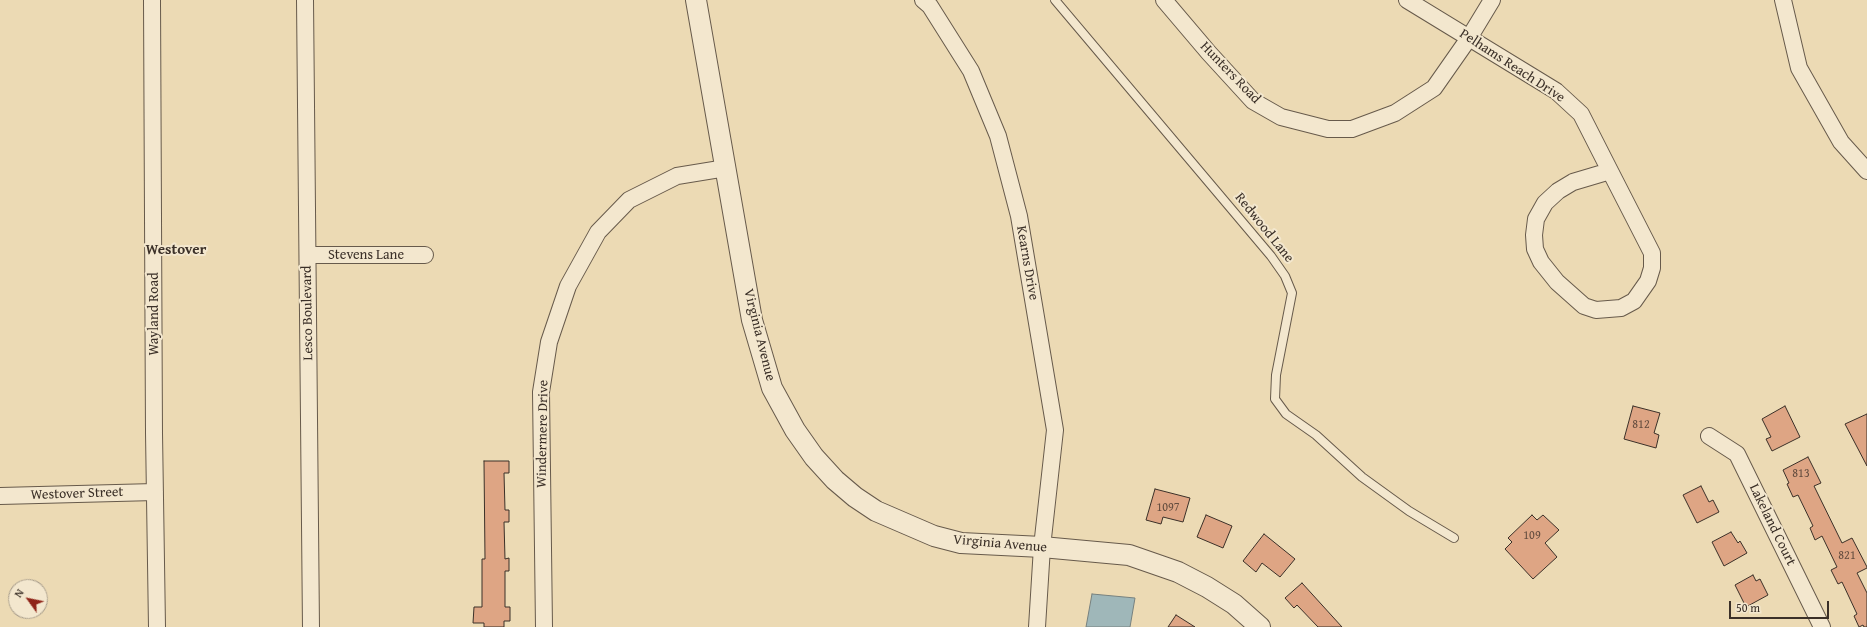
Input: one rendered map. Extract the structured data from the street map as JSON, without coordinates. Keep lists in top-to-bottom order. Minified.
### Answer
{"streets":{"street":["Pelhams Reach Drive","Hunters Road","Stevens Lane","Kearns Drive","Lesco Boulevard","Wayland Road","Virginia Avenue","Windermere Drive","Westover Street","Lakeland Court"],"lane":["Redwood Lane"]},"crossings":[["Pelhams Reach Drive","Hunters Road"],["Stevens Lane","Lesco Boulevard"],["Kearns Drive","Virginia Avenue"],["Wayland Road","Westover Street"],["Virginia Avenue","Windermere Drive"]],"districts":["Westover"],"house_numbers":["812","813","1097","109","821"],"scale_bar":"50 m","north":"top left"}
